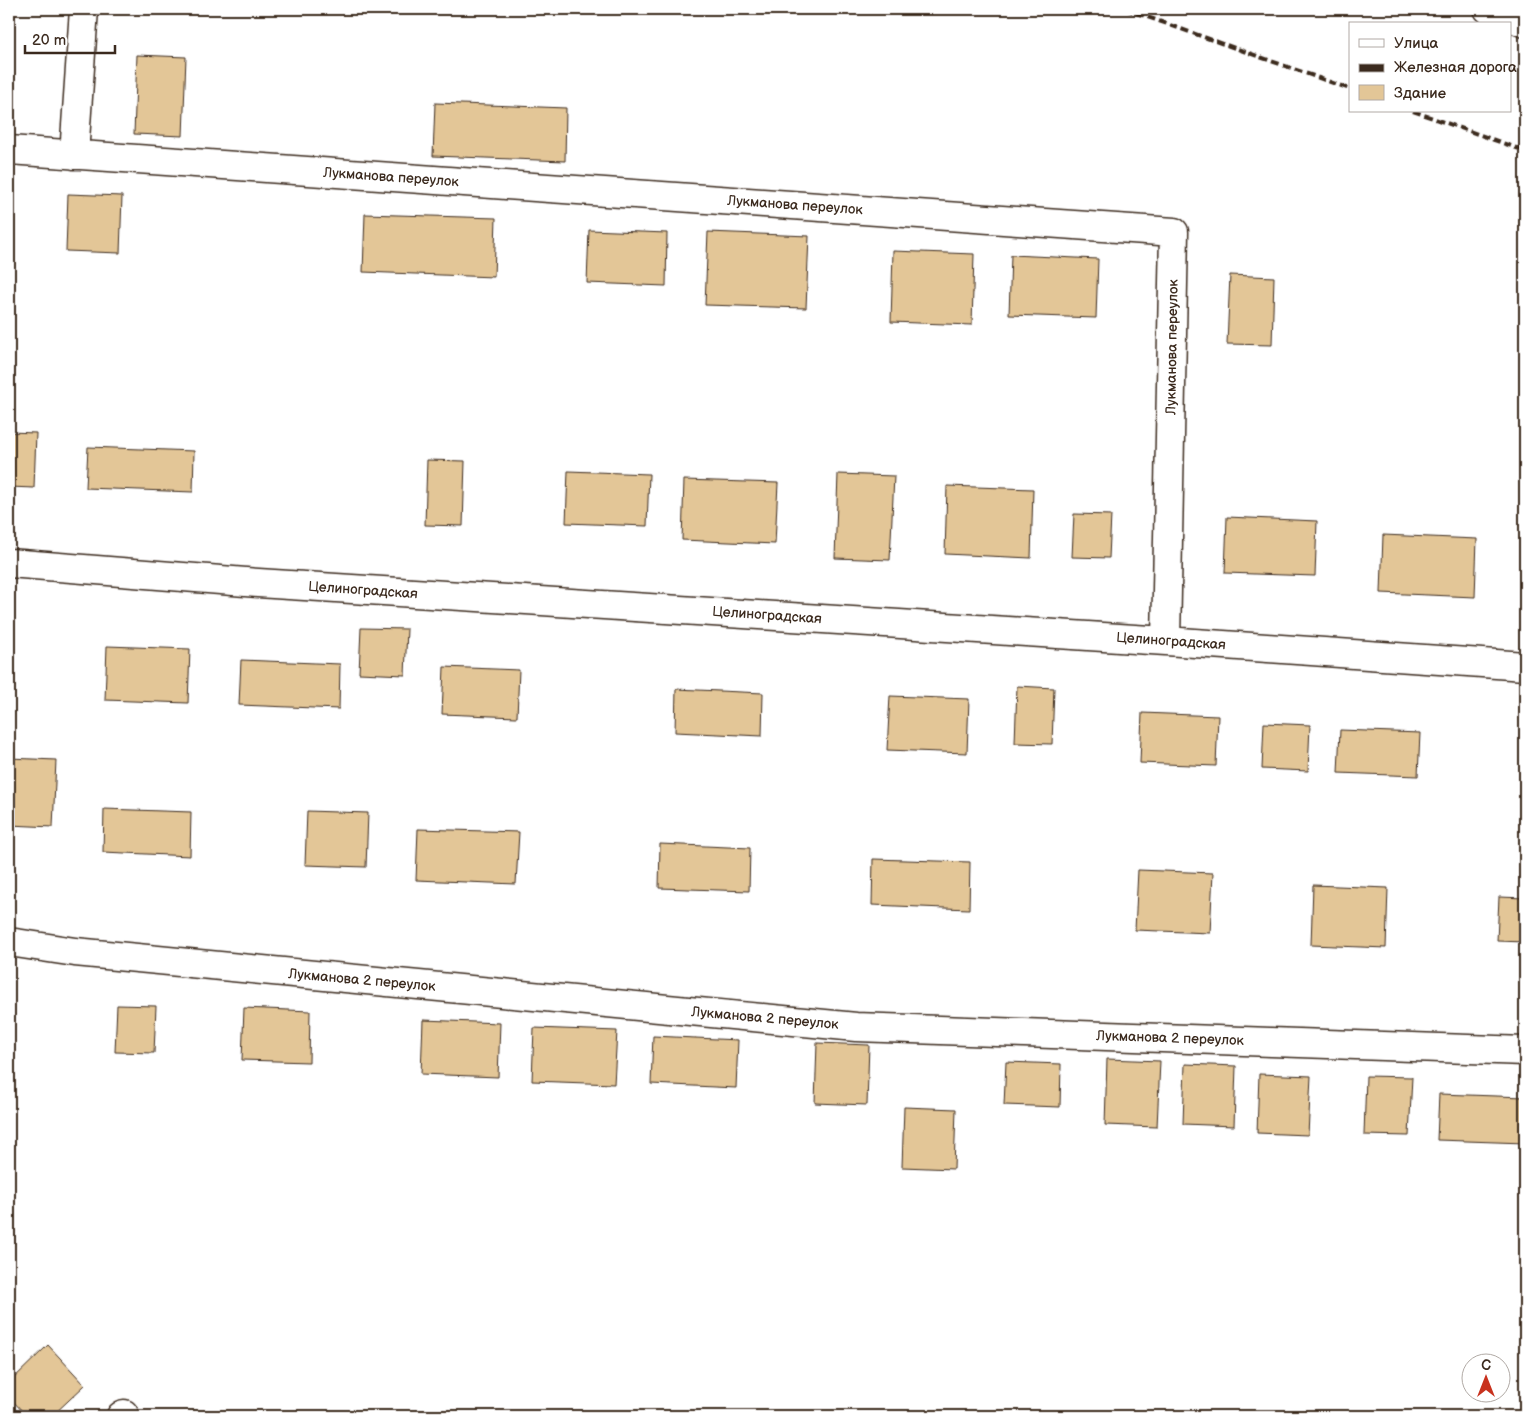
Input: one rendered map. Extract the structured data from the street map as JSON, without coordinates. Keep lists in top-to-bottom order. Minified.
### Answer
{"streets":{"street":["Лукманова переулок","Целиноградская","Лукманова 2 переулок"]},"crossings":[["Лукманова переулок","Целиноградская"]],"legend":["Улица","Железная дорога","Здание"],"scale_bar":"20 m","north":"top"}
